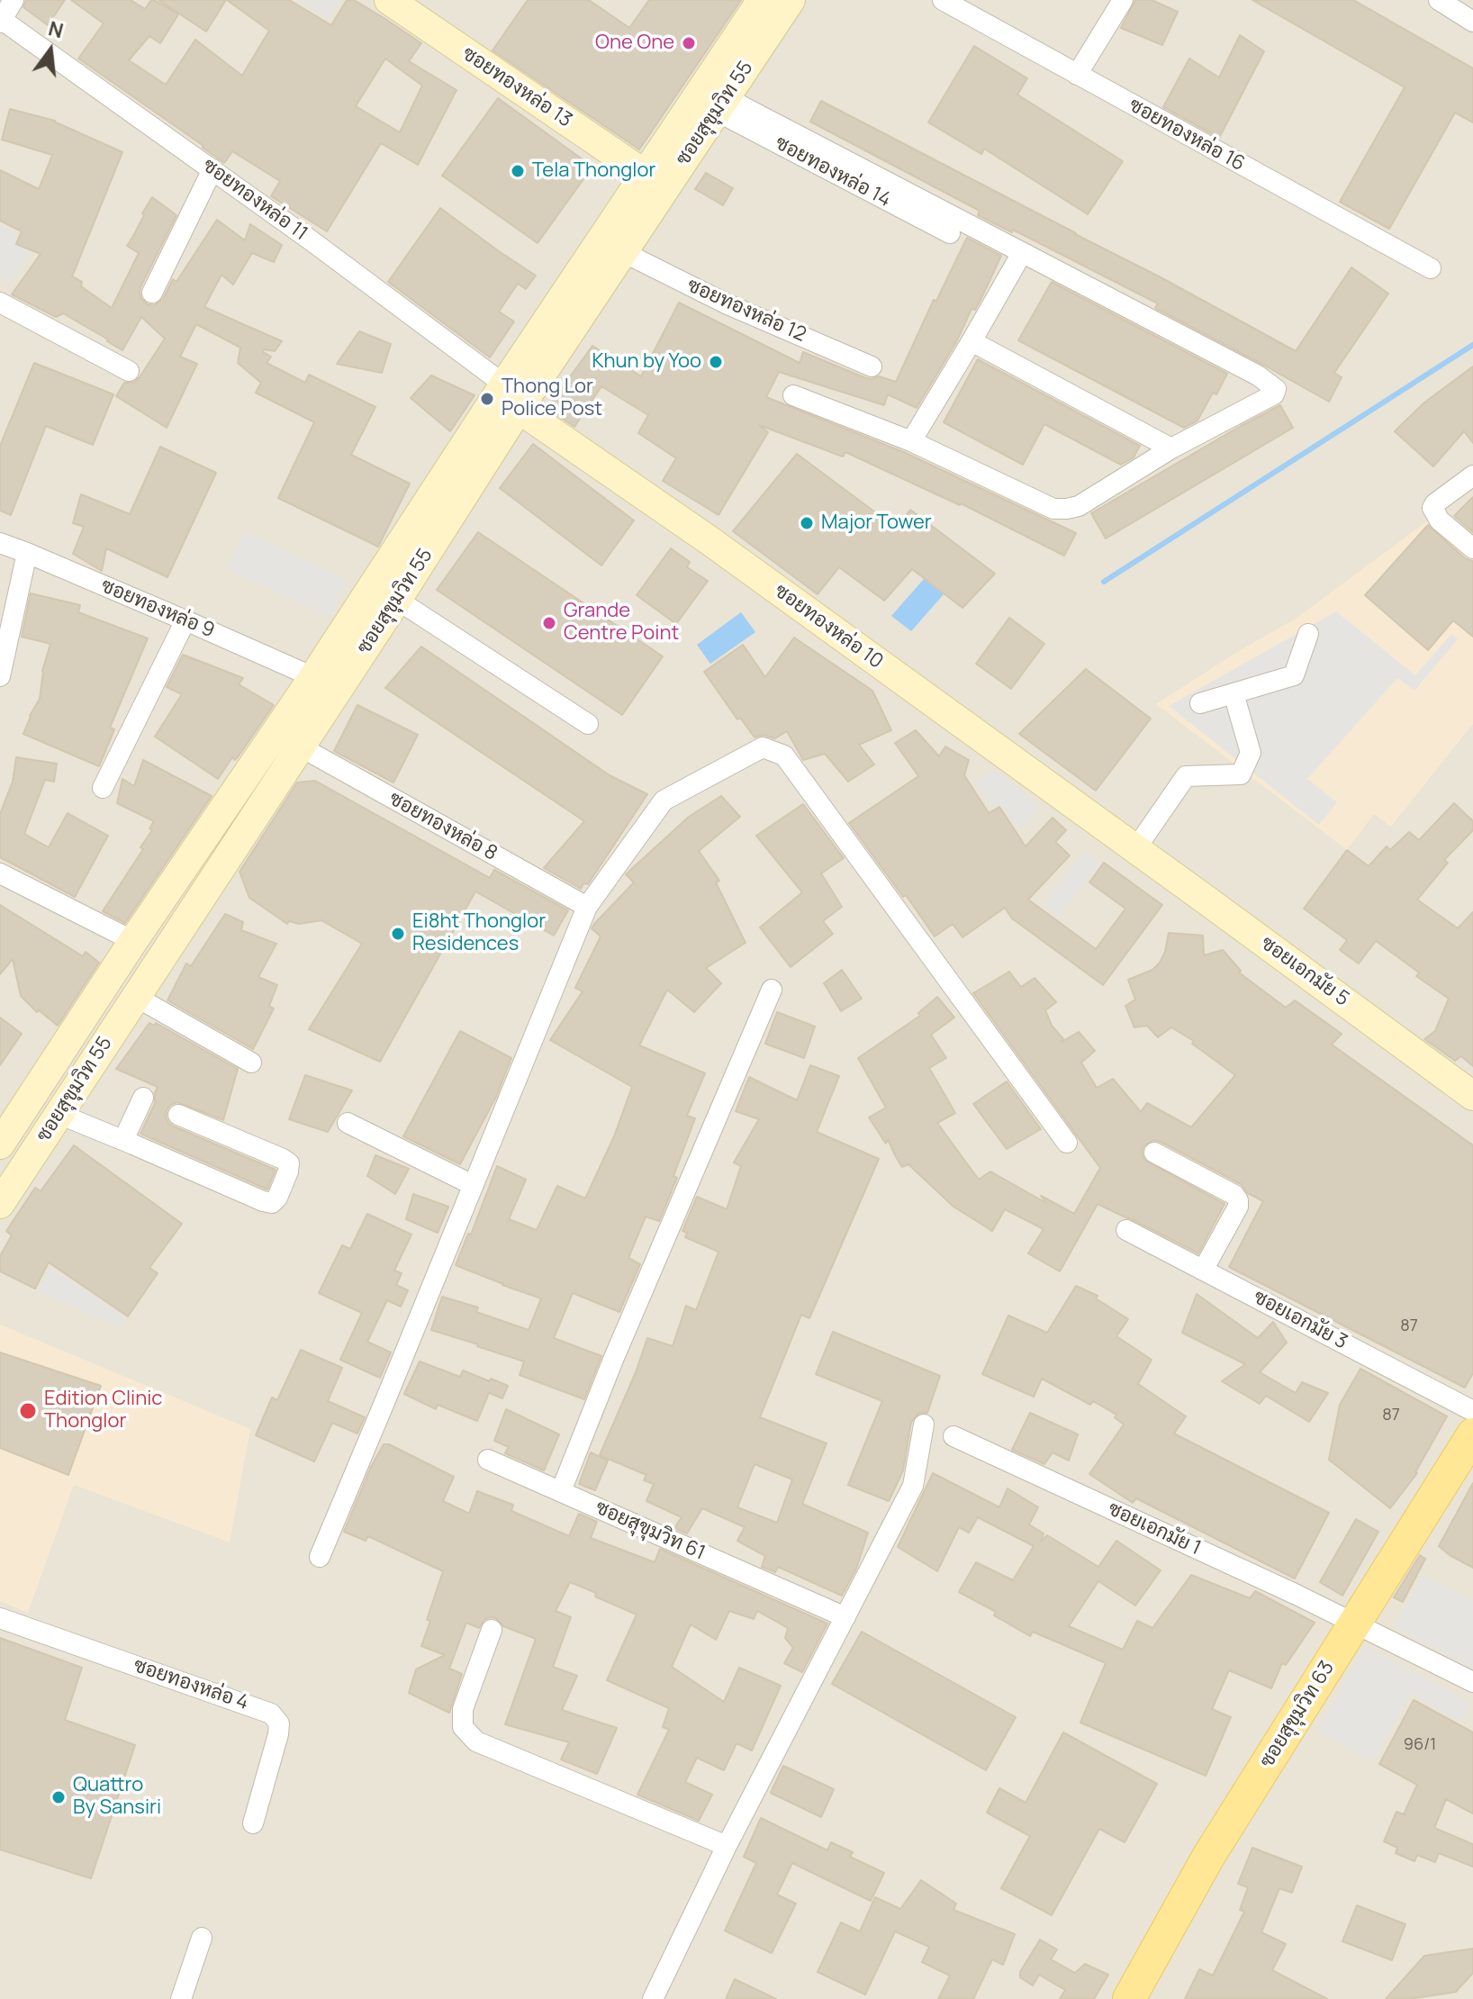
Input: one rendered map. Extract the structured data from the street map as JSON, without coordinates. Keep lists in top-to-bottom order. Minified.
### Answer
{"streets":{"main road":["ซอยทองหล่อ 13","ซอยสุขุมวิท 55","ซอยทองหล่อ 10","ซอยเอกมัย 5","ซอยสุขุมวิท 63"],"street":["ซอยทองหล่อ 16","ซอยทองหล่อ 14","ซอยทองหล่อ 11","ซอยทองหล่อ 12","ซอยทองหล่อ 9","ซอยทองหล่อ 8","ซอยเอกมัย 3","ซอยเอกมัย 1","ซอยสุขุมวิท 61","ซอยทองหล่อ 4"]},"crossings":[["ซอยทองหล่อ 13","ซอยสุขุมวิท 55"],["ซอยสุขุมวิท 55","ซอยทองหล่อ 14"],["ซอยสุขุมวิท 55","ซอยทองหล่อ 11"],["ซอยสุขุมวิท 55","ซอยทองหล่อ 12"],["ซอยสุขุมวิท 55","ซอยทองหล่อ 9"],["ซอยสุขุมวิท 55","ซอยทองหล่อ 10"],["ซอยสุขุมวิท 55","ซอยทองหล่อ 8"],["ซอยทองหล่อ 11","ซอยทองหล่อ 10"],["ซอยทองหล่อ 10","ซอยเอกมัย 5"],["ซอยเอกมัย 1","ซอยสุขุมวิท 63"]],"places":["One One","Tela Thonglor","Khun by Yoo","Thong Lor Police Post","Major Tower","Grande Centre Point","Ei8ht Thonglor Residences","Edition Clinic Thonglor","Quattro By Sansiri"],"house_numbers":["87","87","96/1"],"north":"top"}
